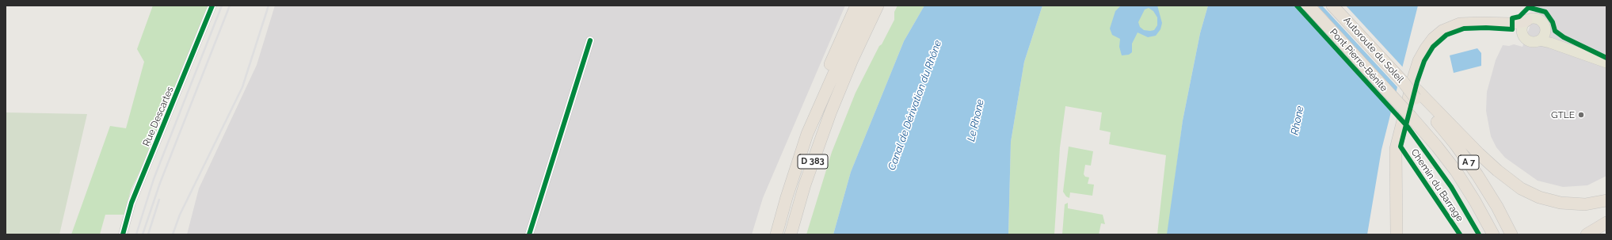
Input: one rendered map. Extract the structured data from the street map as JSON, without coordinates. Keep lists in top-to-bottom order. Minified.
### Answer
{"streets":{"highway":["Autoroute du Soleil","D 383","A 7"],"street":["Rue Descartes"],"cycle path":["Pont Pierre-Bénite","Chemin du Barrage"]},"water":["Canal de Dérivation du Rhône","Le Rhone","Rhone"],"places":["GTLE"]}
